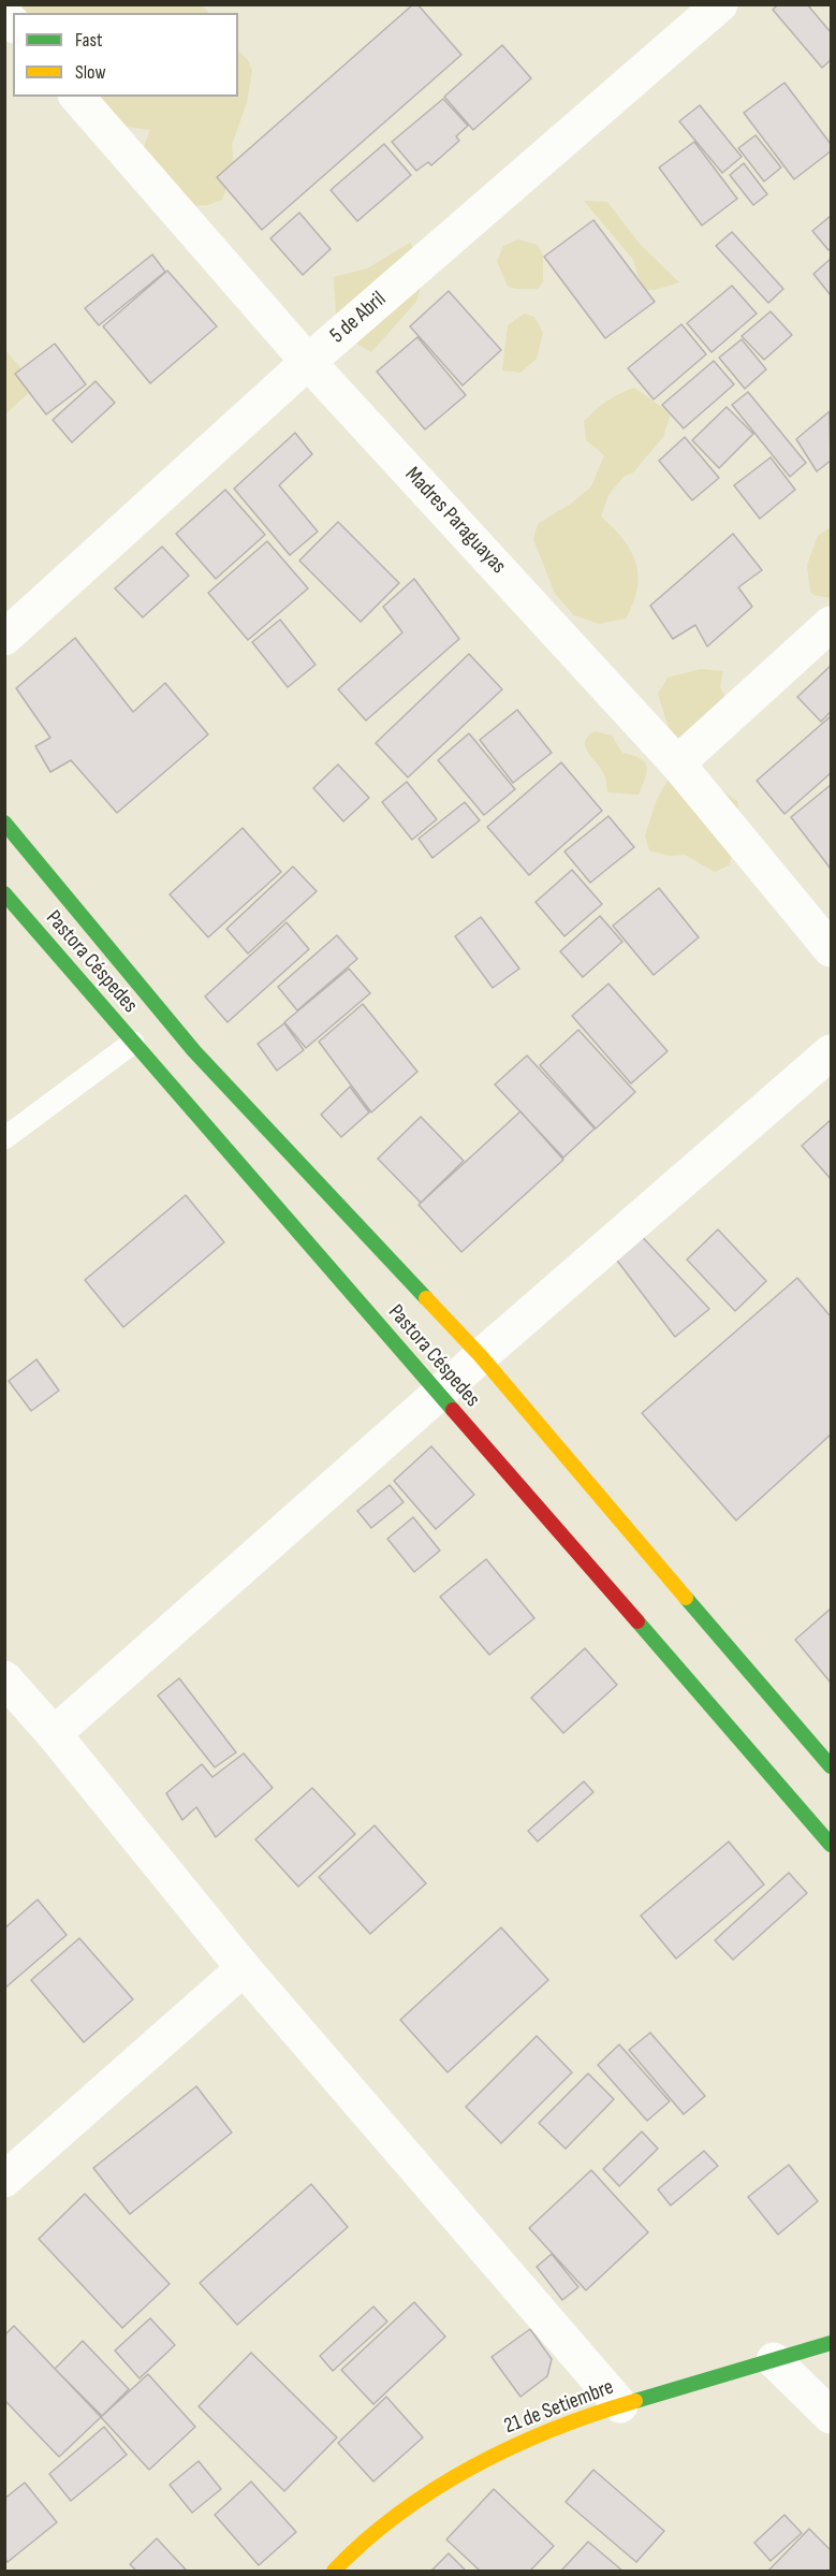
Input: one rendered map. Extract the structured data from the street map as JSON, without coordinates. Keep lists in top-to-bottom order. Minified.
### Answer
{"streets":{"main road":["Pastora Céspedes","21 de Setiembre"],"street":["5 de Abril","Madres Paraguayas"]},"crossings":[["5 de Abril","Madres Paraguayas"]],"legend":["Fast","Slow"]}
